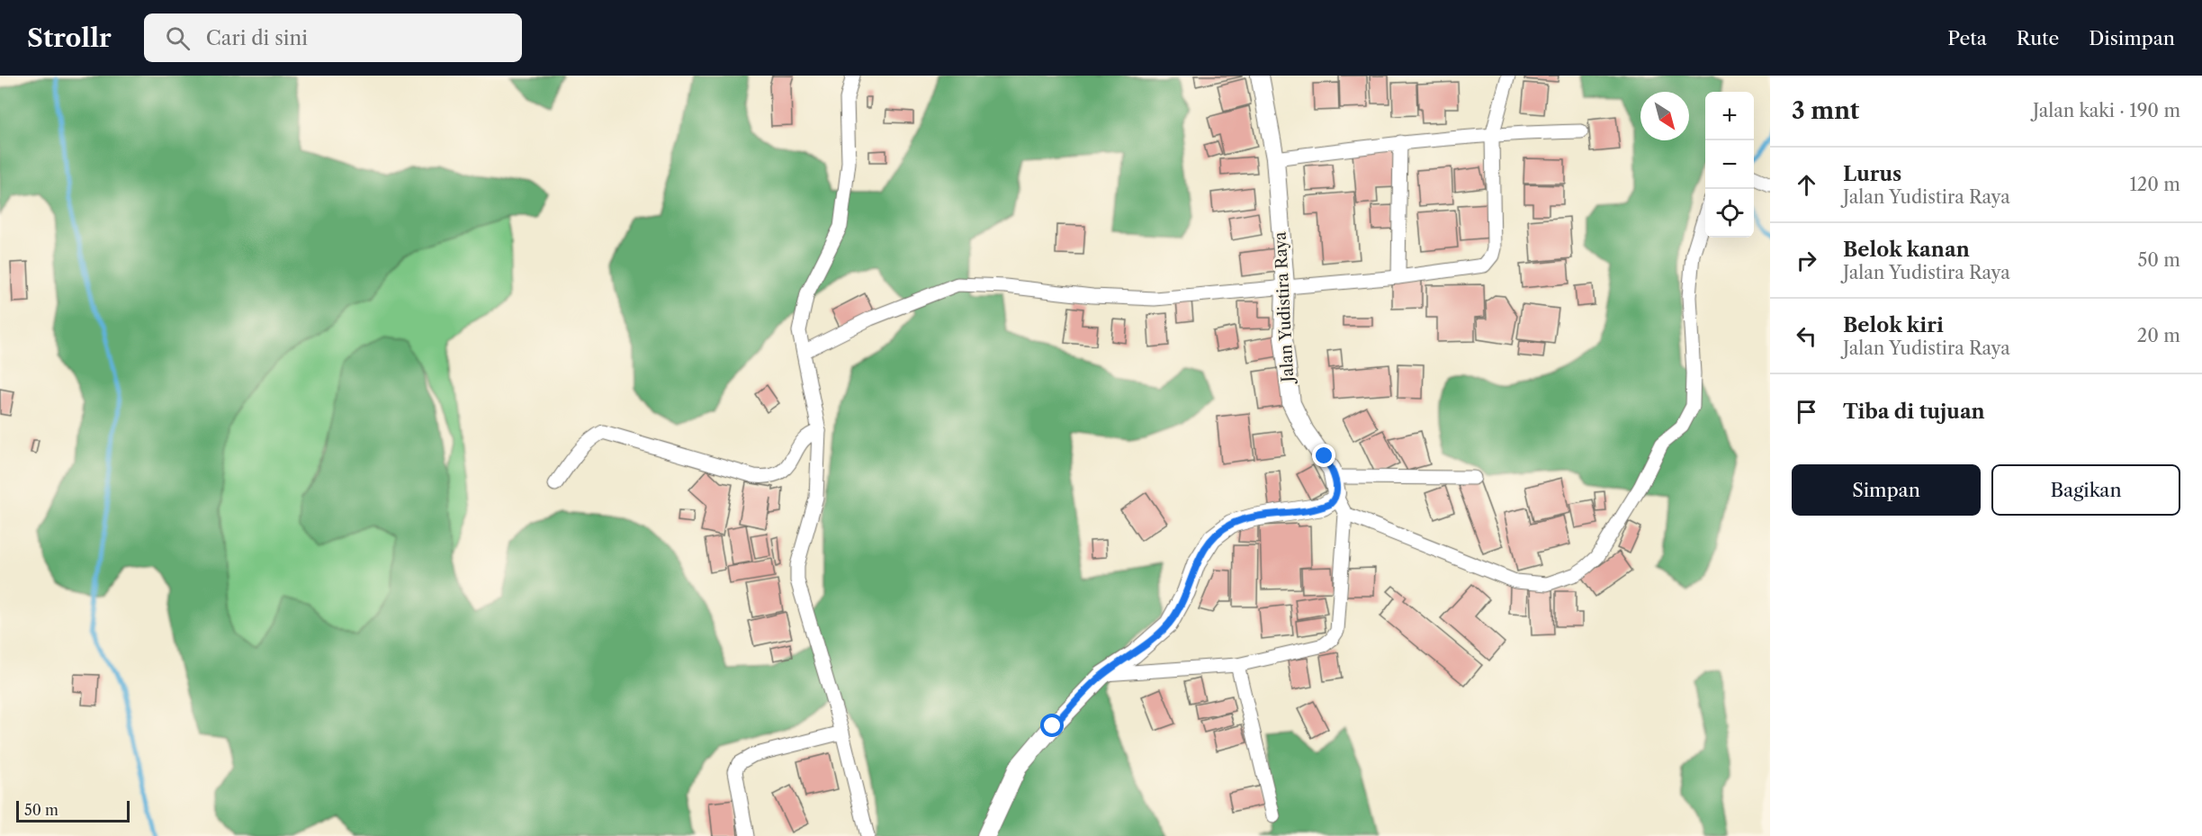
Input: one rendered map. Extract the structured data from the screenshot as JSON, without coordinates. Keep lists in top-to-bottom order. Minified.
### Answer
{"streets":{"street":["Jalan Yudistira Raya"]},"scale_bar":"50 m","north":"bottom right","page":{"header":"Strollr","search":"Cari di sini","nav":["Peta","Rute","Disimpan"],"heading":["3 mnt","Jalan kaki · 190 m"],"map_buttons":["+","−"],"list":[["Lurus","Jalan Yudistira Raya","120 m"],["Belok kanan","Jalan Yudistira Raya","50 m"],["Belok kiri","Jalan Yudistira Raya","20 m"],"Tiba di tujuan"],"buttons":["Simpan","Bagikan"],"scale":"50 m"}}
